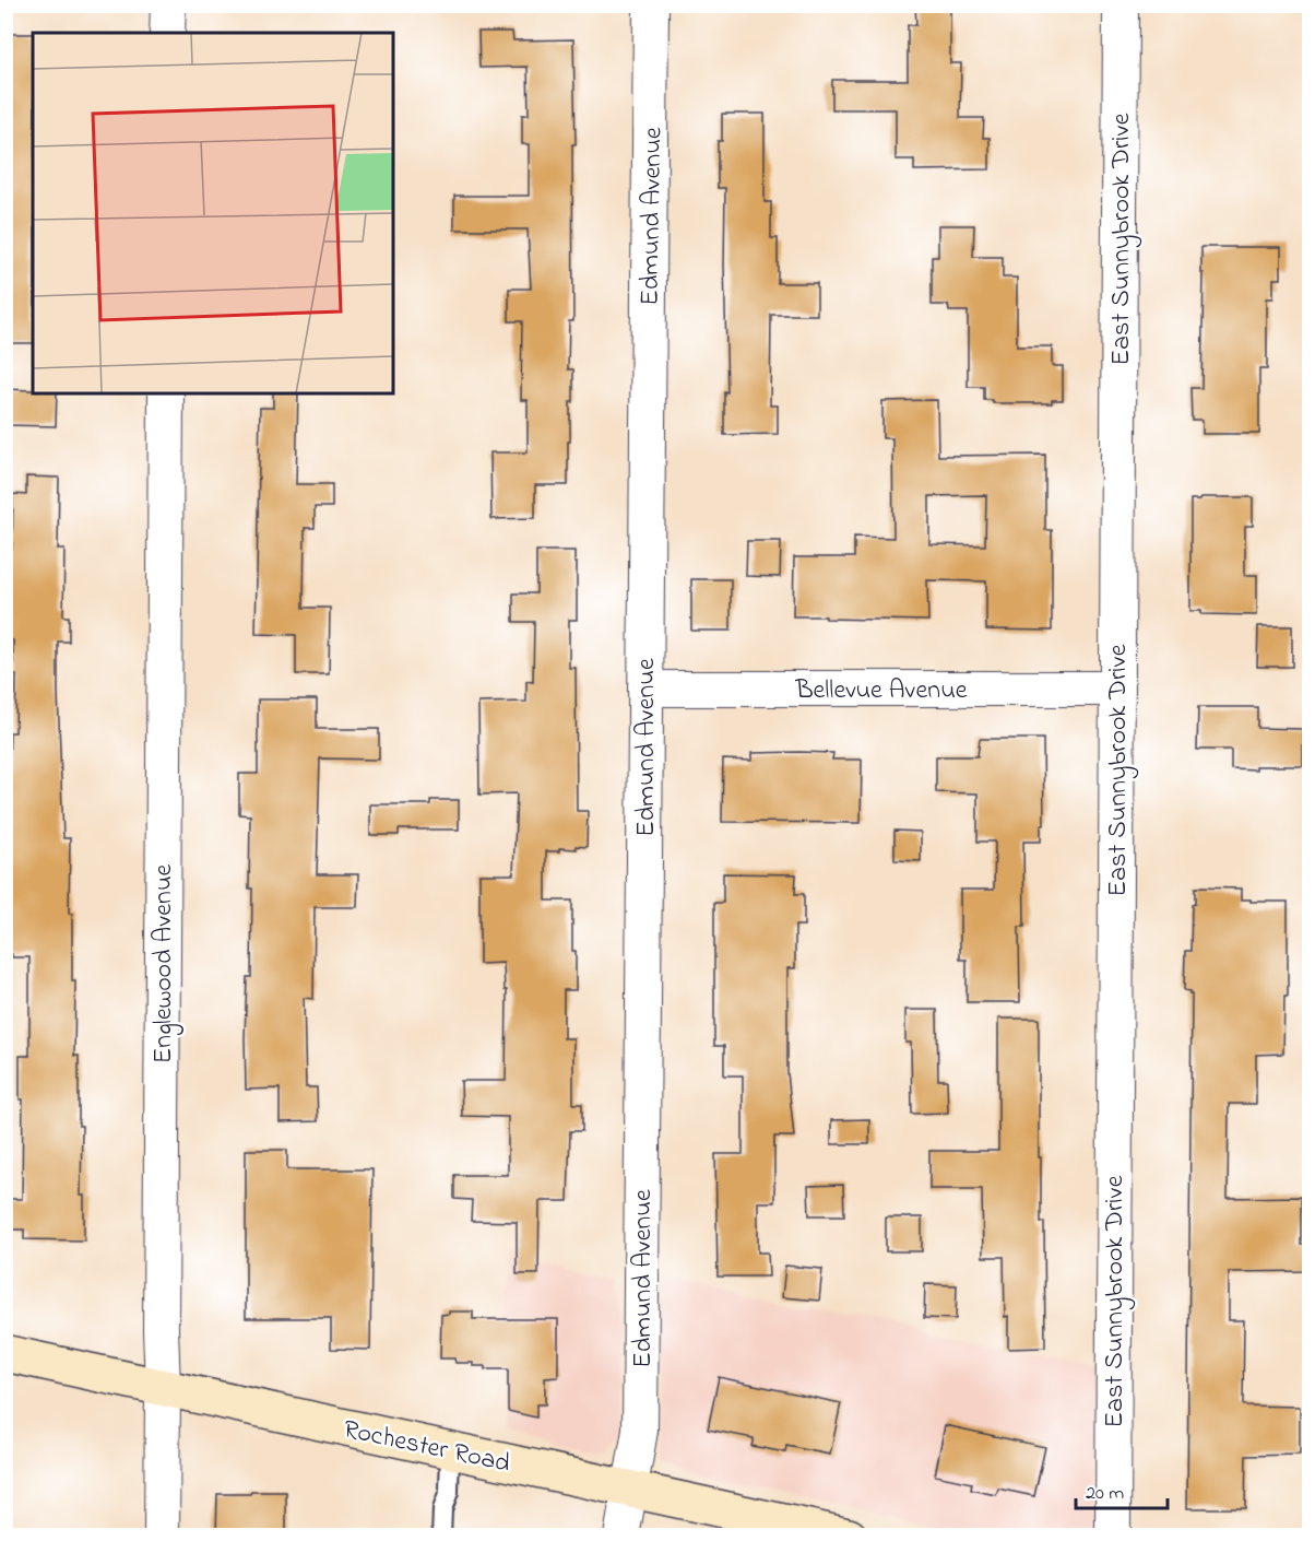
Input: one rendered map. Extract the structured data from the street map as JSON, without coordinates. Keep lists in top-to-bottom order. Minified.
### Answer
{"streets":{"main road":["Rochester Road"],"street":["Edmund Avenue","East Sunnybrook Drive","Bellevue Avenue","Englewood Avenue"]},"crossings":[["Edmund Avenue","Bellevue Avenue"],["Edmund Avenue","Rochester Road"],["East Sunnybrook Drive","Bellevue Avenue"],["Englewood Avenue","Rochester Road"]],"scale_bar":"20 m"}
